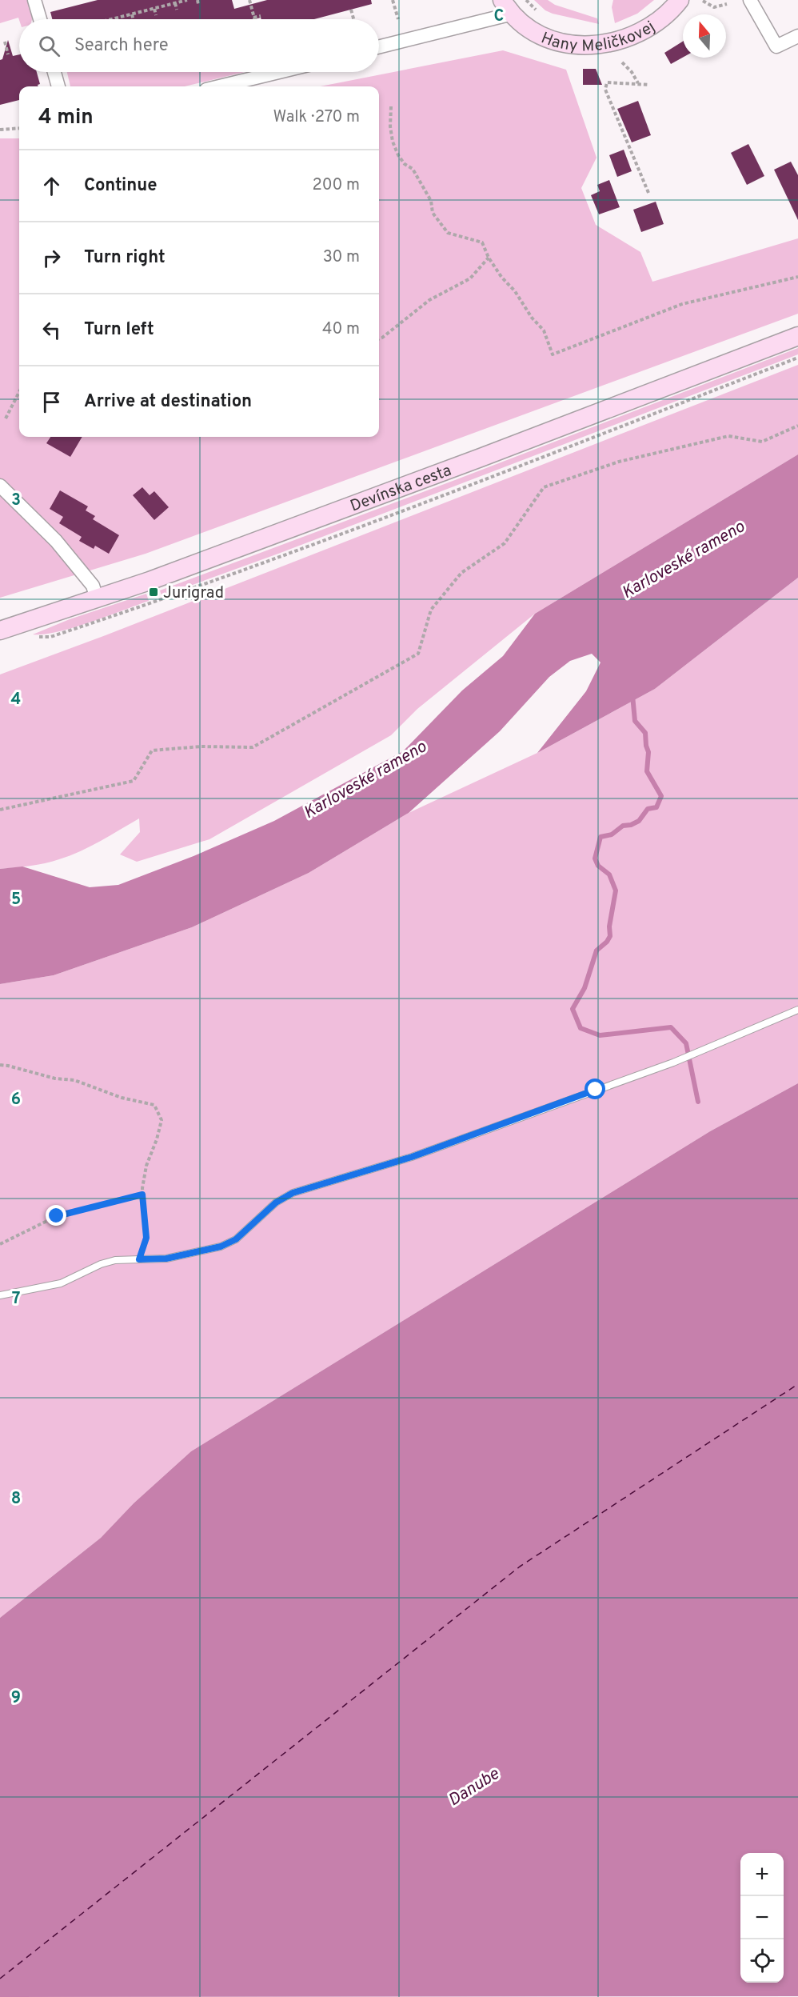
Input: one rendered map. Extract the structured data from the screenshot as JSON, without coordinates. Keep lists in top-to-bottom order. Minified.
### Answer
{"streets":{"street":["Hany Meličkovej","Devínska cesta"]},"water":["Karloveské rameno","Danube"],"places":{"transit":["Jurigrad"]},"north":"top","page":{"search":"Search here","heading":["4 min","Walk · 270 m"],"list":[["Continue","200 m"],["Turn right","30 m"],["Turn left","40 m"],"Arrive at destination"],"map_buttons":["+","−"]},"grid":{"columns":["C"],"rows":["3","4","5","6","7","8","9"]}}
